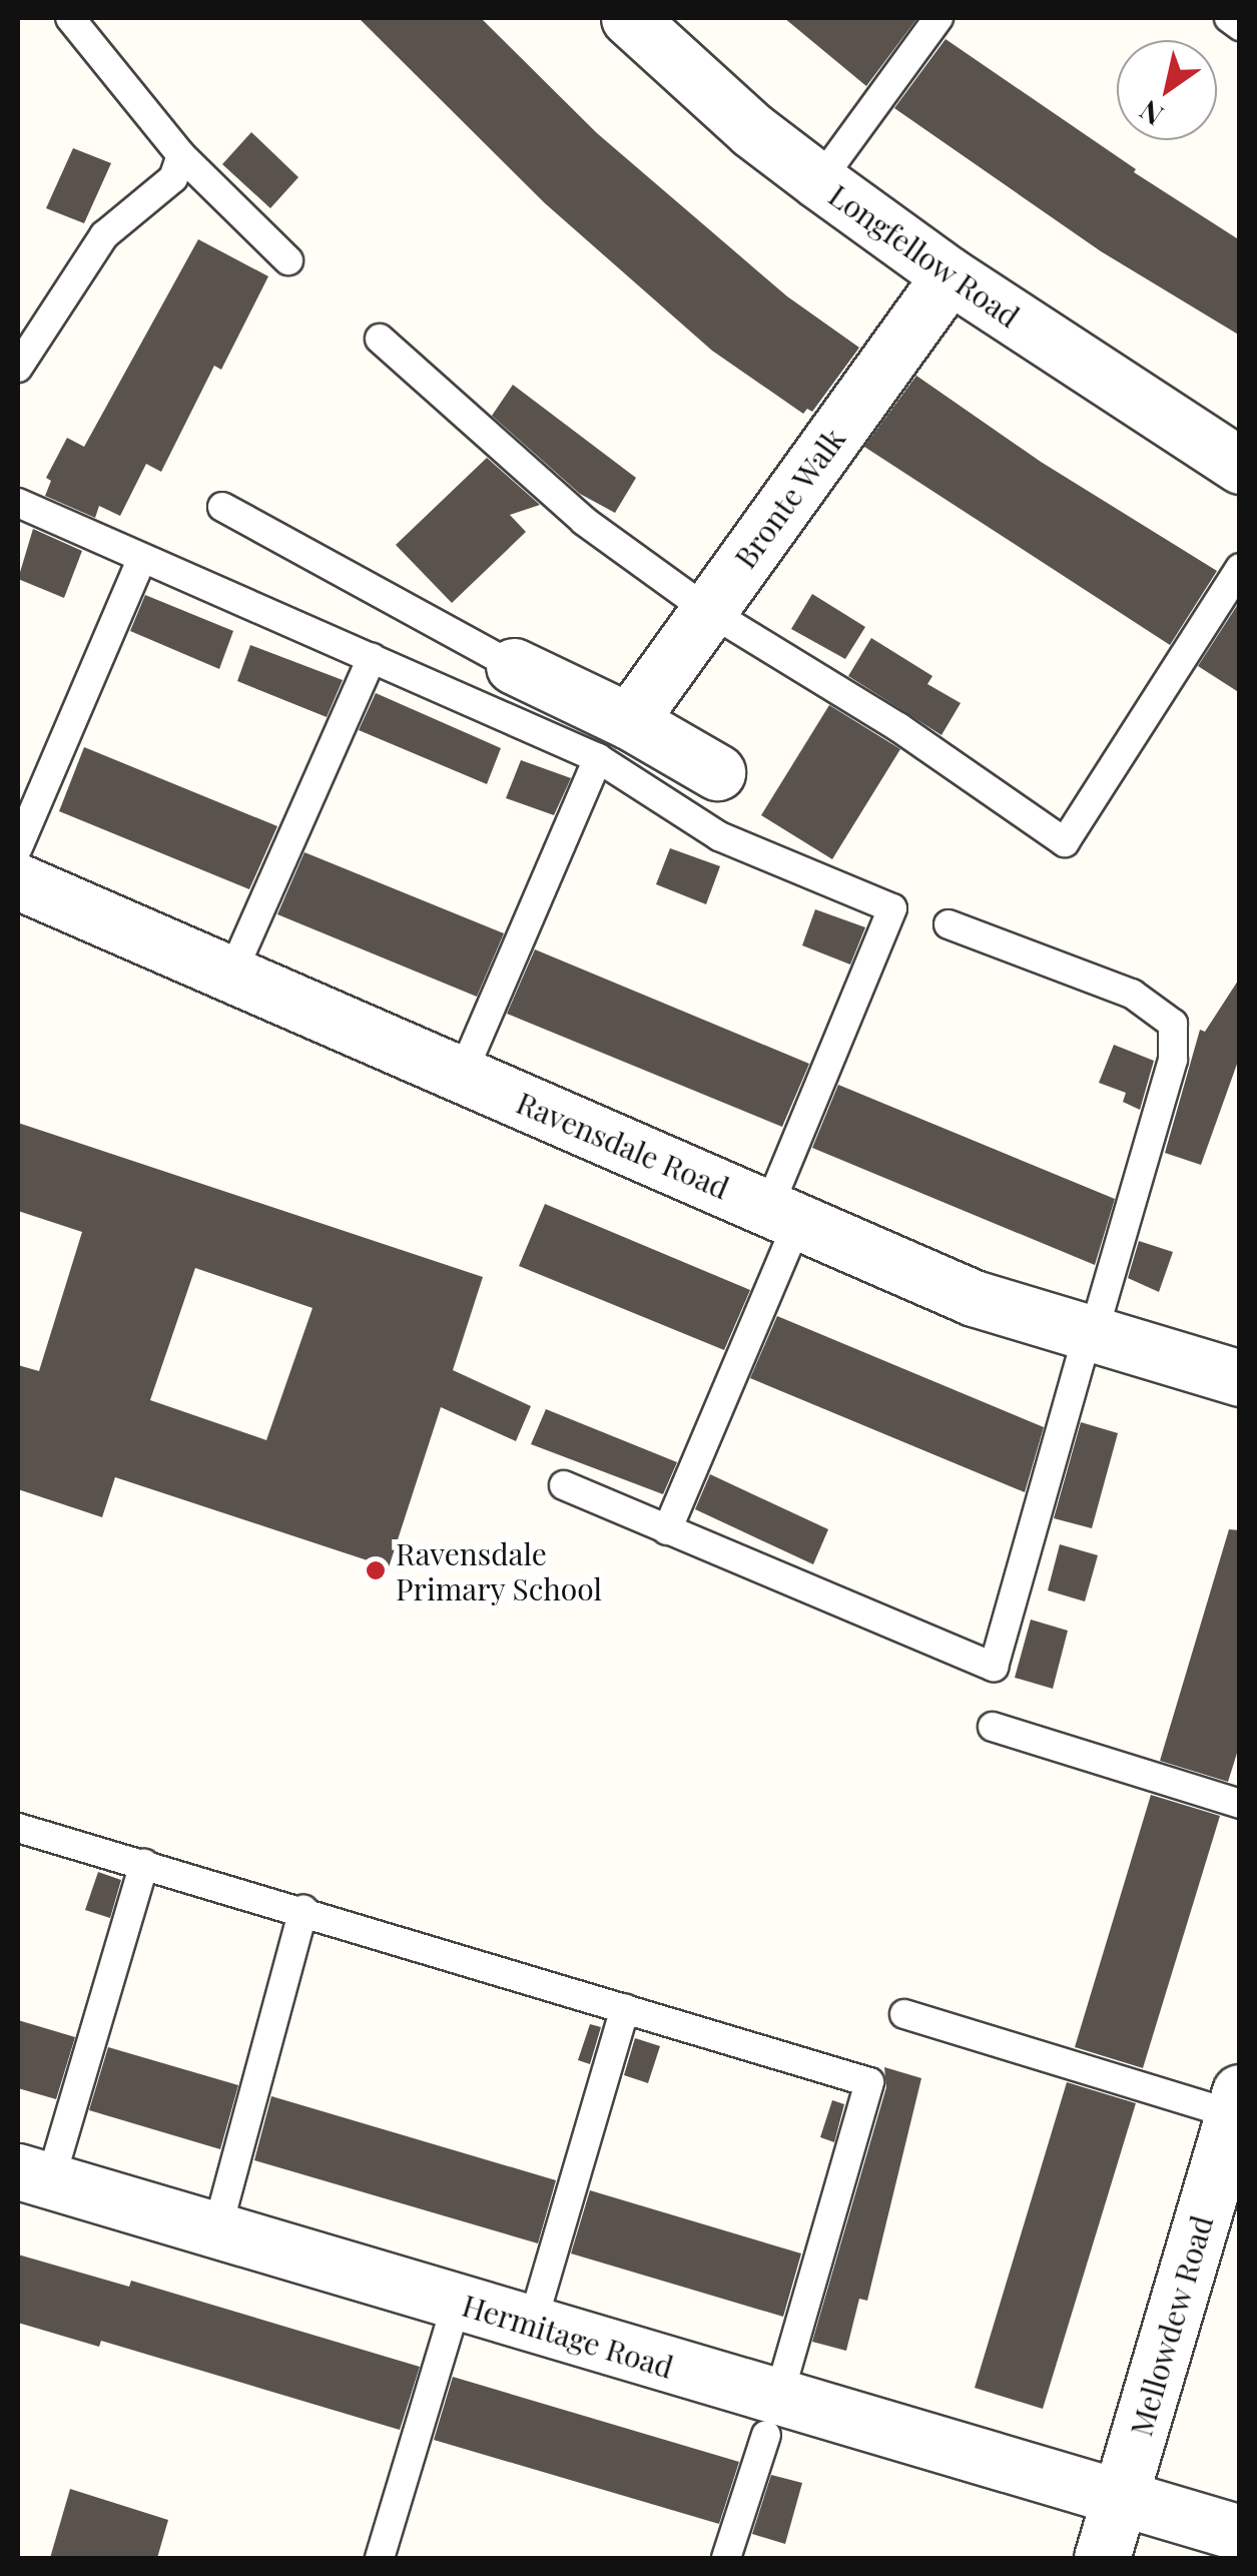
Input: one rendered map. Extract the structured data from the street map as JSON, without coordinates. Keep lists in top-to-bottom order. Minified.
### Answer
{"streets":{"street":["Longfellow Road","Bronte Walk","Ravensdale Road","Mellowdew Road","Hermitage Road"]},"crossings":[["Longfellow Road","Bronte Walk"],["Mellowdew Road","Hermitage Road"]],"places":["Ravensdale Primary School"],"north":"bottom left"}
